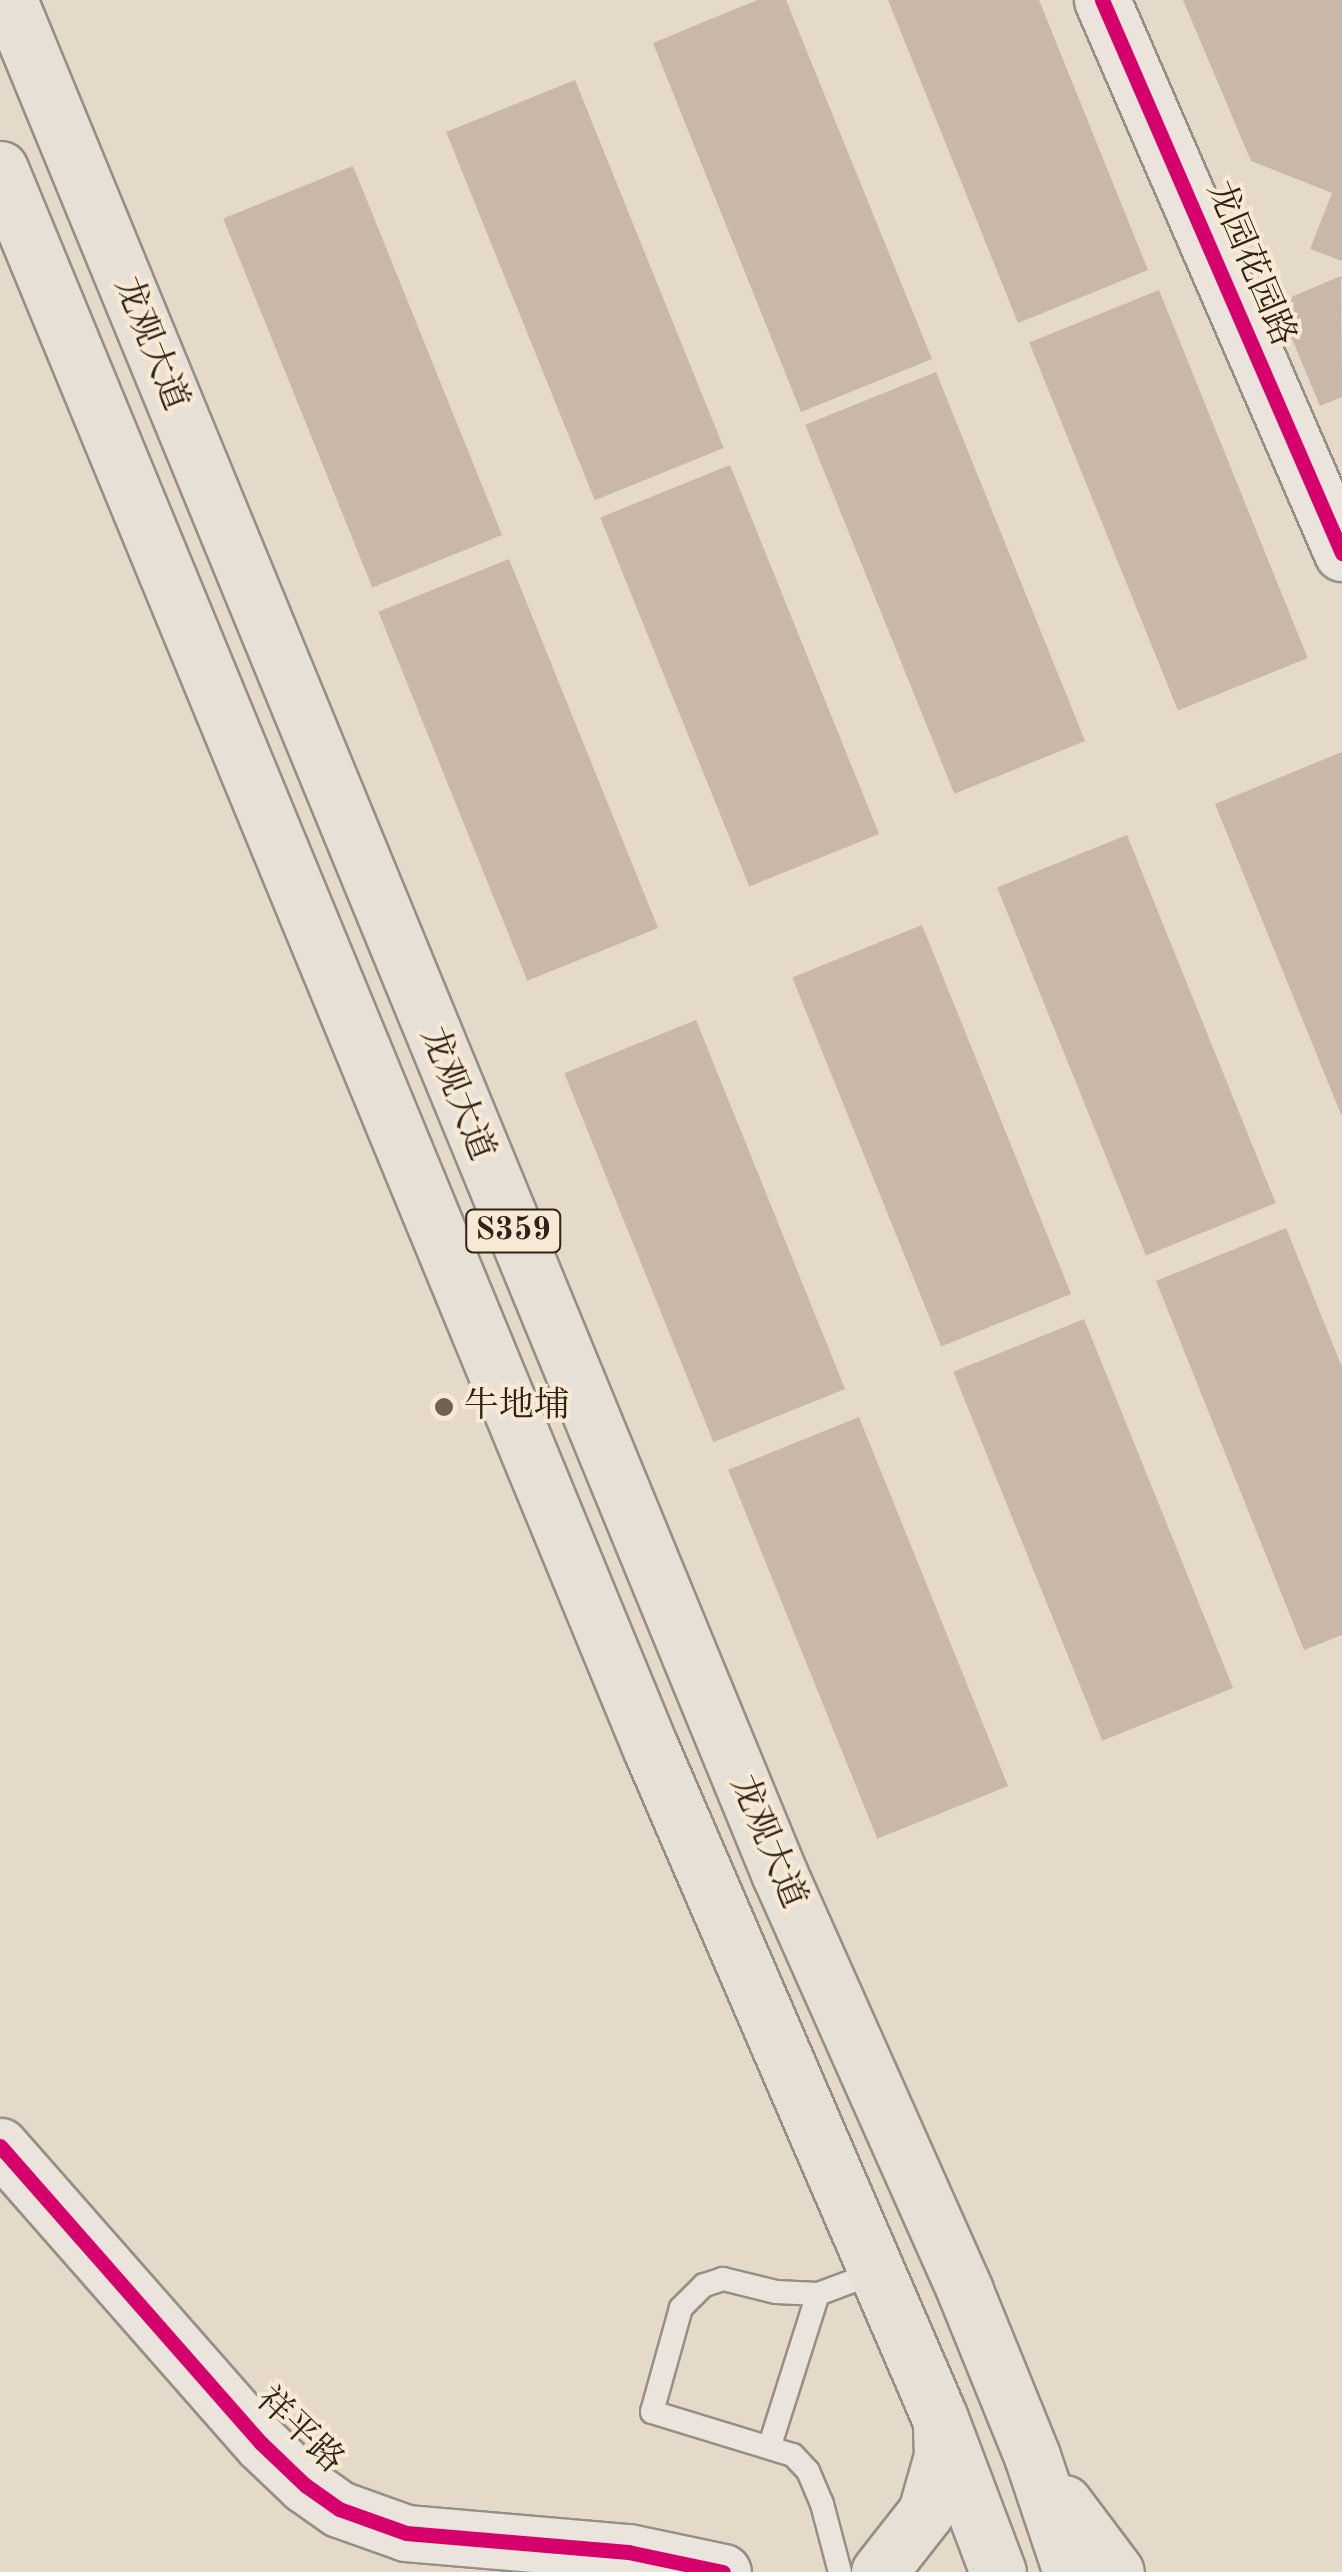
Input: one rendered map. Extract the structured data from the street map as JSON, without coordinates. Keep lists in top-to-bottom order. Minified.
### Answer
{"streets":{"main road":["龙观大道","S359"],"street":["龙园花园路","祥平路"]},"places":["牛地埔"]}
